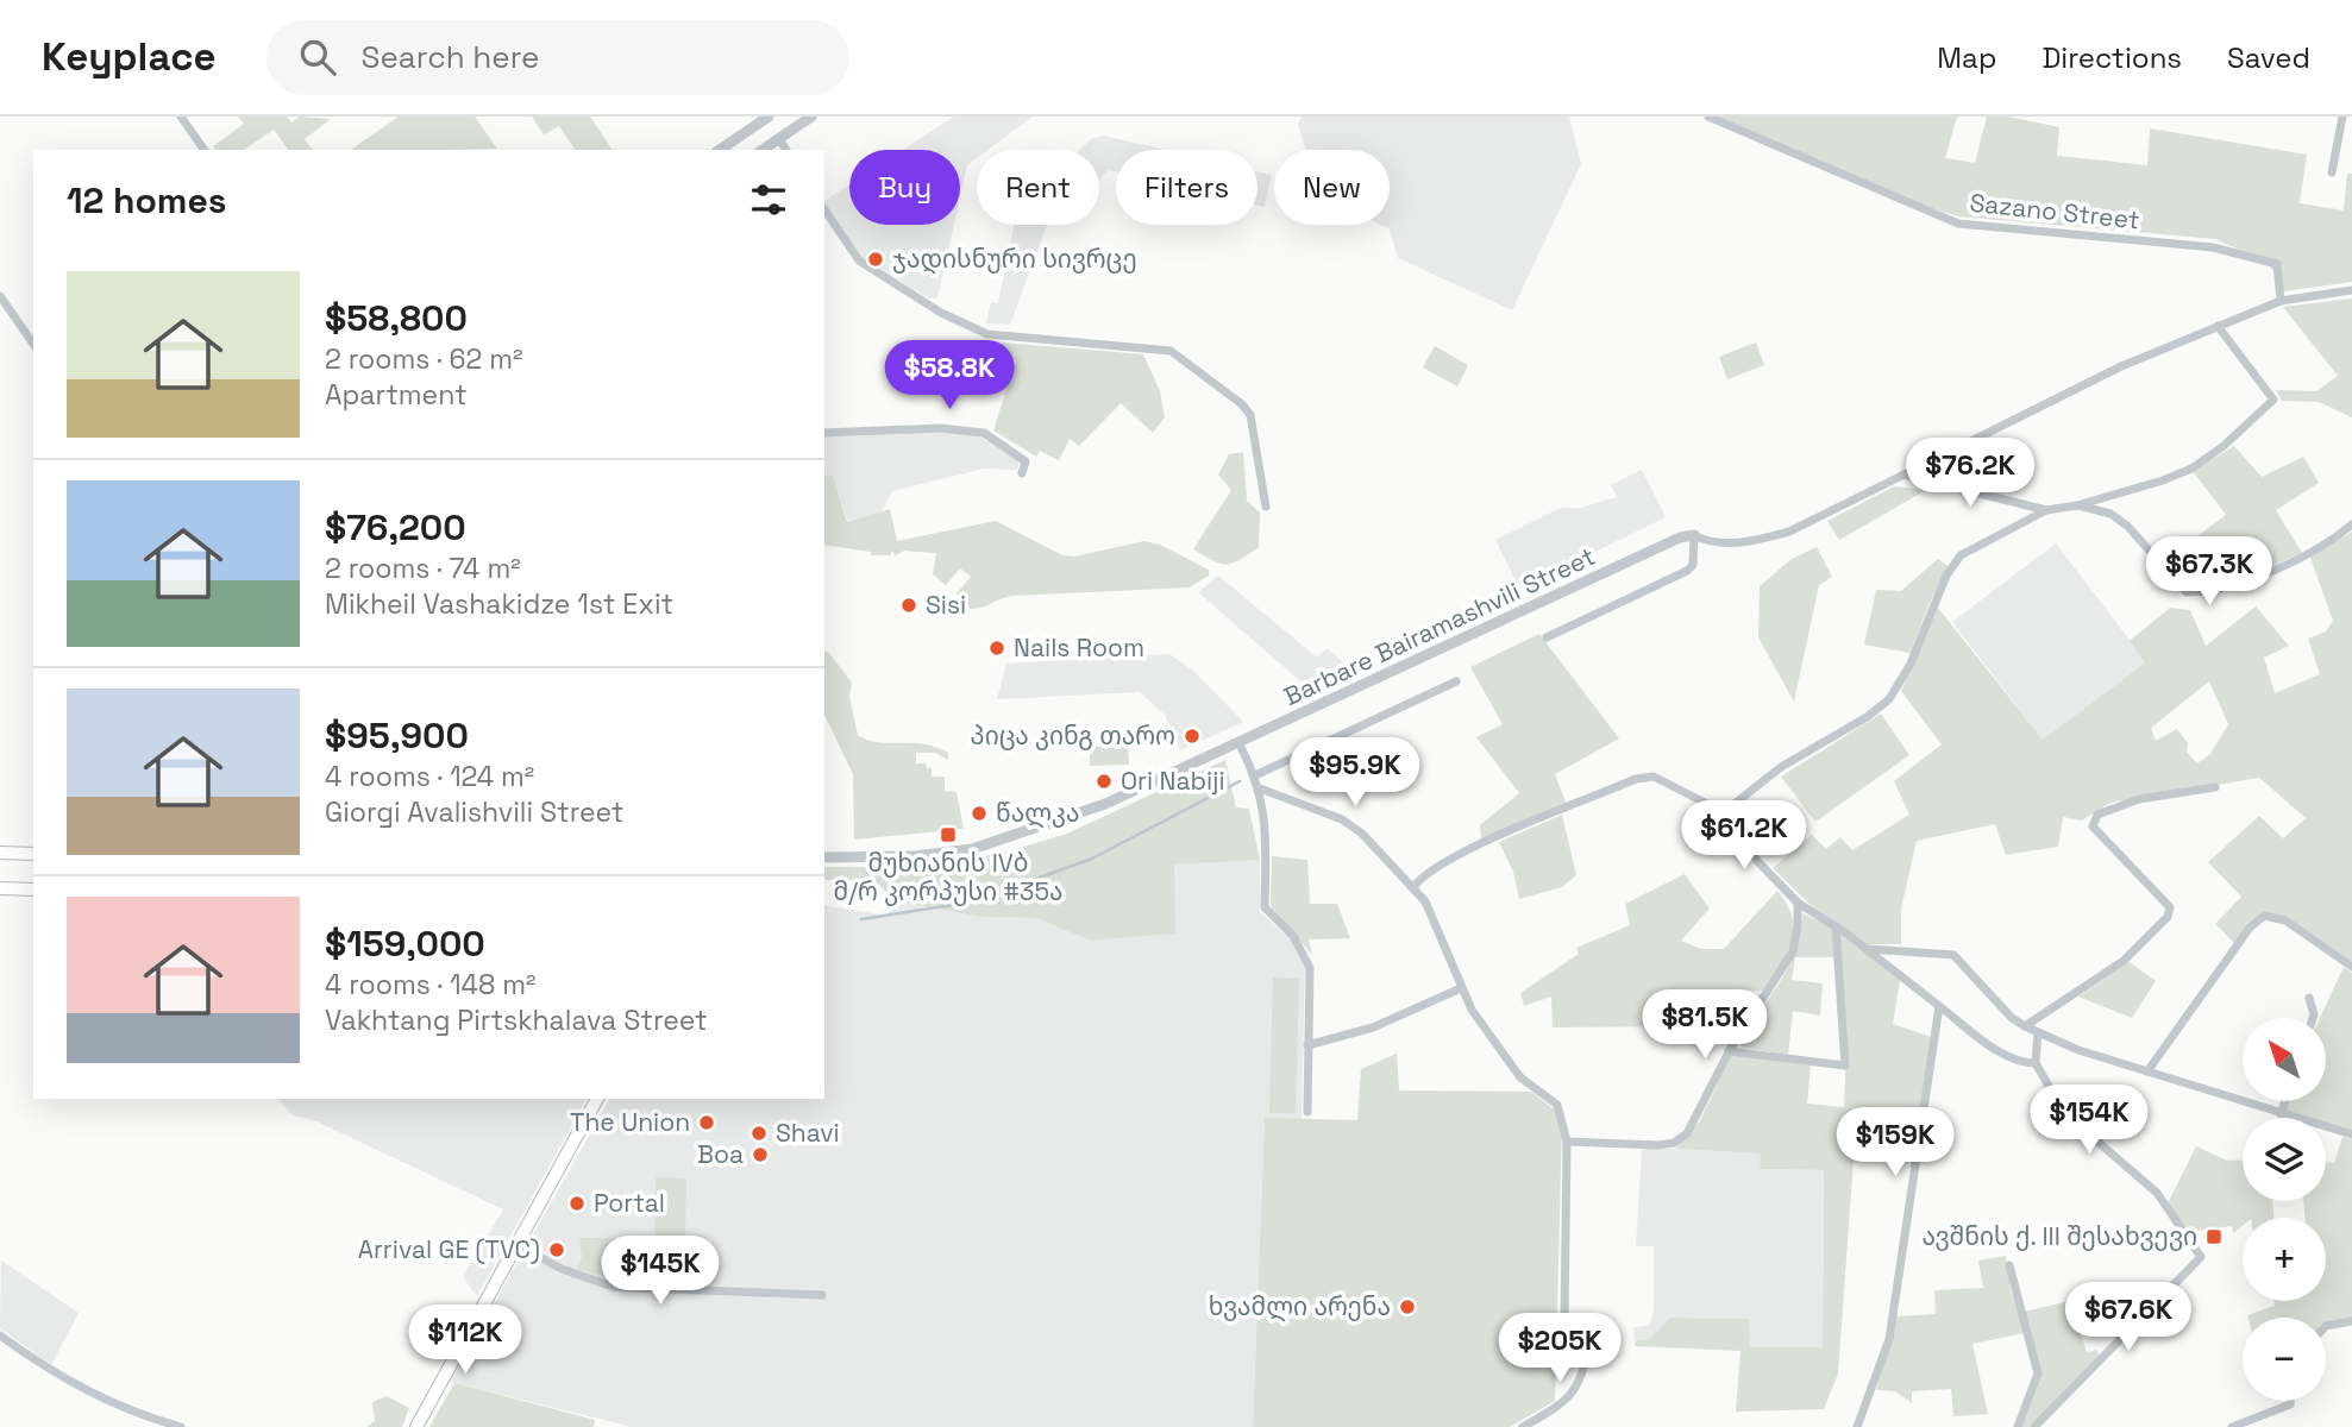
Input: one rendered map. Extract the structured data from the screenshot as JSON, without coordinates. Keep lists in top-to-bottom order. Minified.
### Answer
{"streets":{"street":["Sazano Street","Barbare Bairamashvili Street"]},"crossings":[["Sazano Street","Barbare Bairamashvili Street"]],"places":{"other":["ჯადისნური სივრცე","Sisi","Nails Room","პიცა კინგ თარო","Ori Nabiji","წალკა","The Union","Shavi","Boa","Portal","Arrival GE (TVC)","ხვამლი არენა"],"transit":["მუხიანის IVბ მ/რ კორპუსი #35ა","ავშნის ქ. III შესახვევი"]},"north":"top left","page":{"header":"Keyplace","search":"Search here","nav":["Map","Directions","Saved"],"chip":["Buy","Rent","Filters","New"],"heading":"12 homes","list":[{"name":"$58,800","note":"2 rooms · 62 m² · Apartment"},{"name":"$76,200","note":"2 rooms · 74 m² · Mikheil Vashakidze 1st Exit"},{"name":"$95,900","note":"4 rooms · 124 m² · Giorgi Avalishvili Street"},{"name":"$159,000","note":"4 rooms · 148 m² · Vakhtang Pirtskhalava Street"}],"price":["$58.8K","$76.2K","$67.3K","$95.9K","$61.2K","$81.5K","$154K","$159K","$145K","$67.6K","$112K","$205K"],"map_buttons":["+","−"]}}
